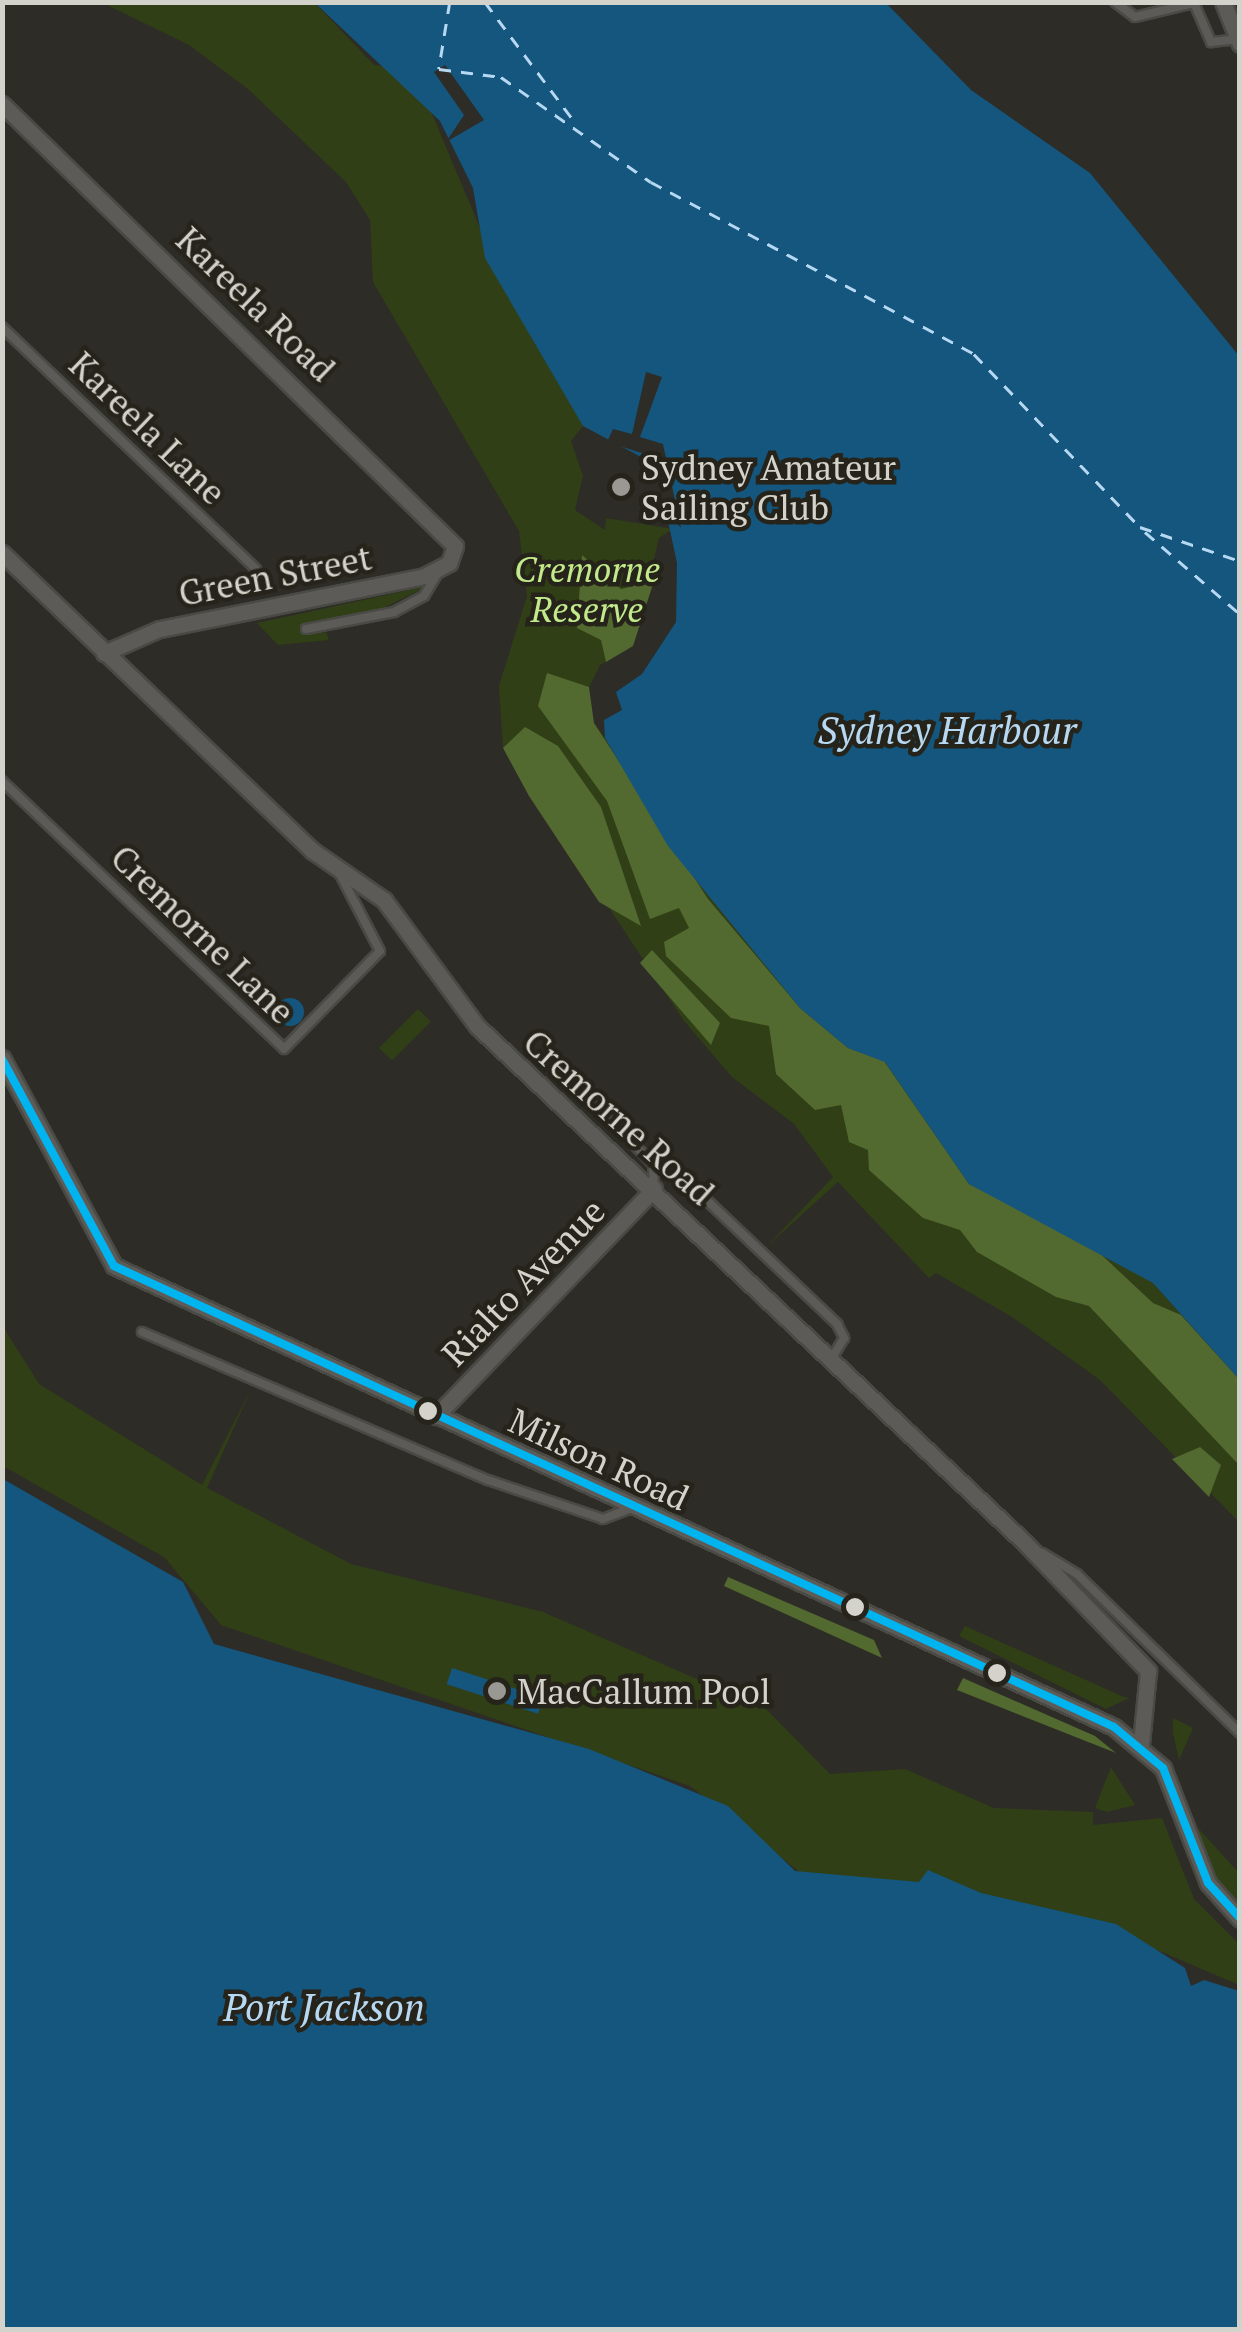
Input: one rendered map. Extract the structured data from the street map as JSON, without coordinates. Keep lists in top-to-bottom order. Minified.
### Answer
{"streets":{"street":["Kareela Road","Green Street","Cremorne Road","Rialto Avenue","Milson Road"],"lane":["Kareela Lane","Cremorne Lane"]},"crossings":[["Kareela Road","Green Street"],["Green Street","Cremorne Road"],["Cremorne Lane","Cremorne Road"],["Cremorne Road","Rialto Avenue"],["Cremorne Road","Milson Road"],["Rialto Avenue","Milson Road"]],"water":["Sydney Harbour","Port Jackson"],"parks":["Cremorne Reserve"],"places":["Sydney Amateur Sailing Club","MacCallum Pool"]}
